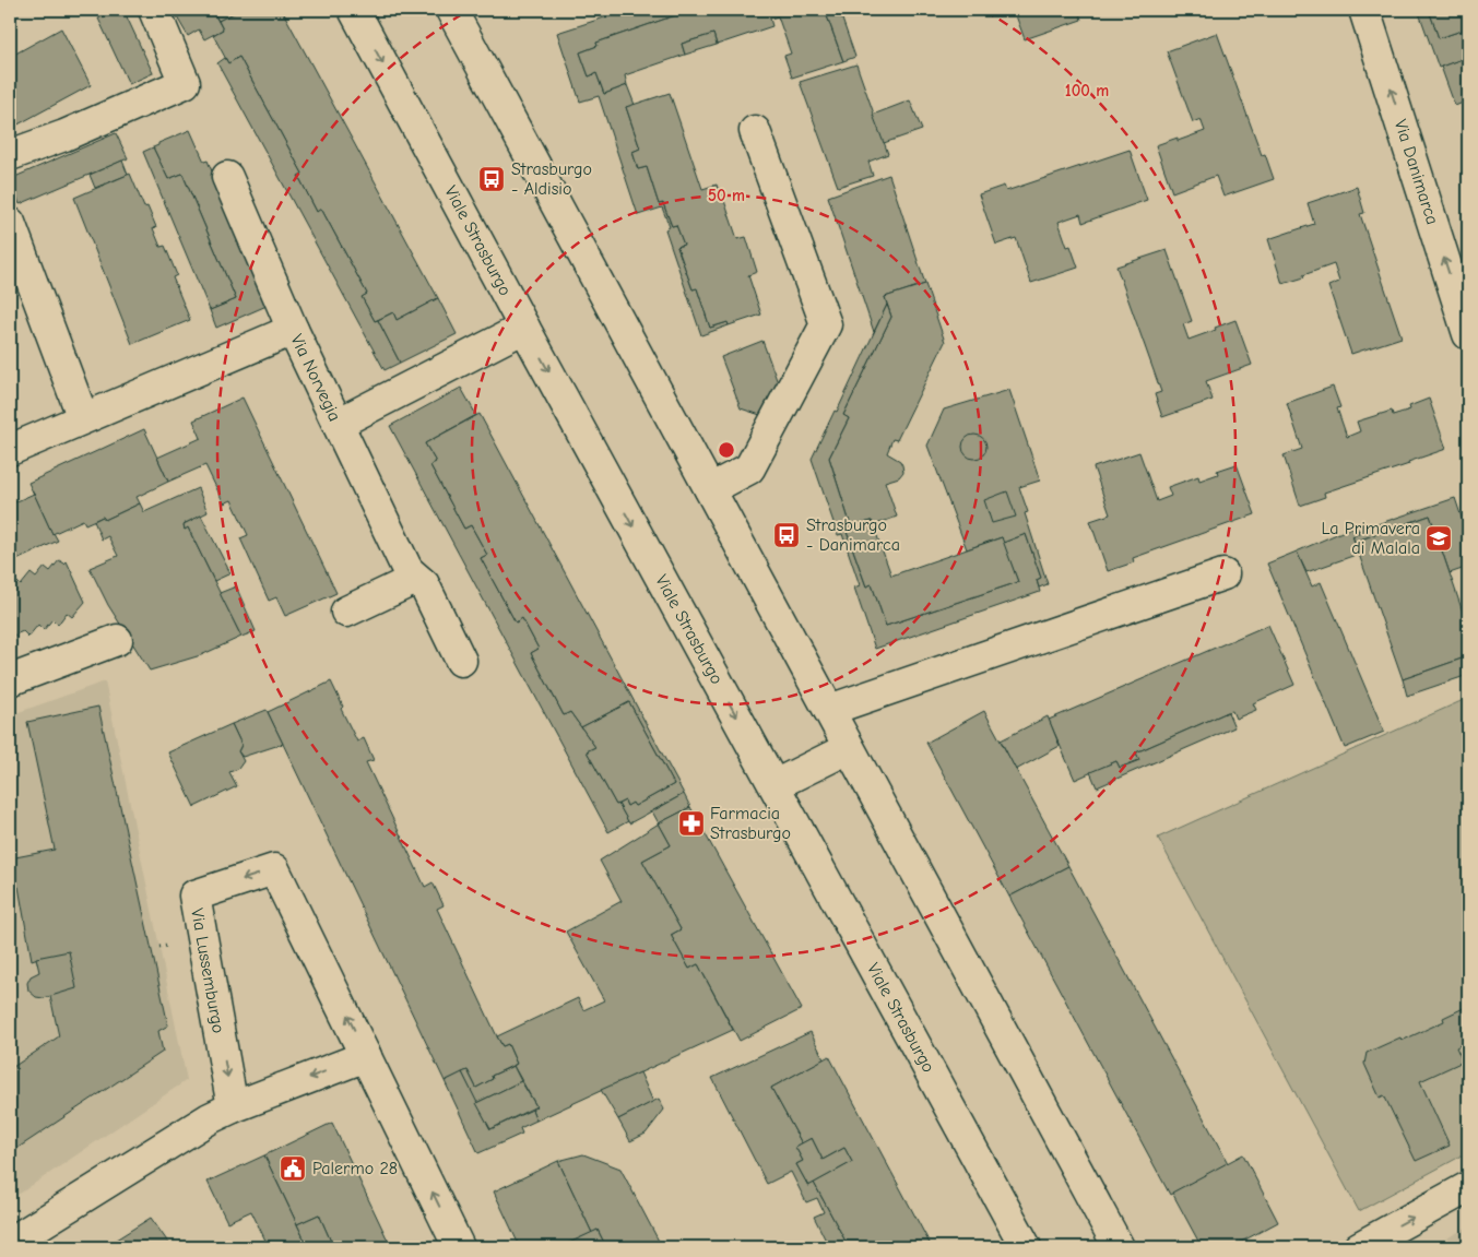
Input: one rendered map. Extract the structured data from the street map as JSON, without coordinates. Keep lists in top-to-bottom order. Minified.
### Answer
{"streets":{"street":["Via Danimarca","Viale Strasburgo","Via Norvegia","Via Lussemburgo"]},"crossings":[["Viale Strasburgo","Via Norvegia"]],"one_way":["Via Danimarca"],"places":{"bus stop":["Strasburgo - Aldisio","Strasburgo - Danimarca"],"school or university":["La Primavera di Malala"],"pharmacy":["Farmacia Strasburgo"],"public building":["Palermo 28"]},"rings":["100 m","50 m"]}
